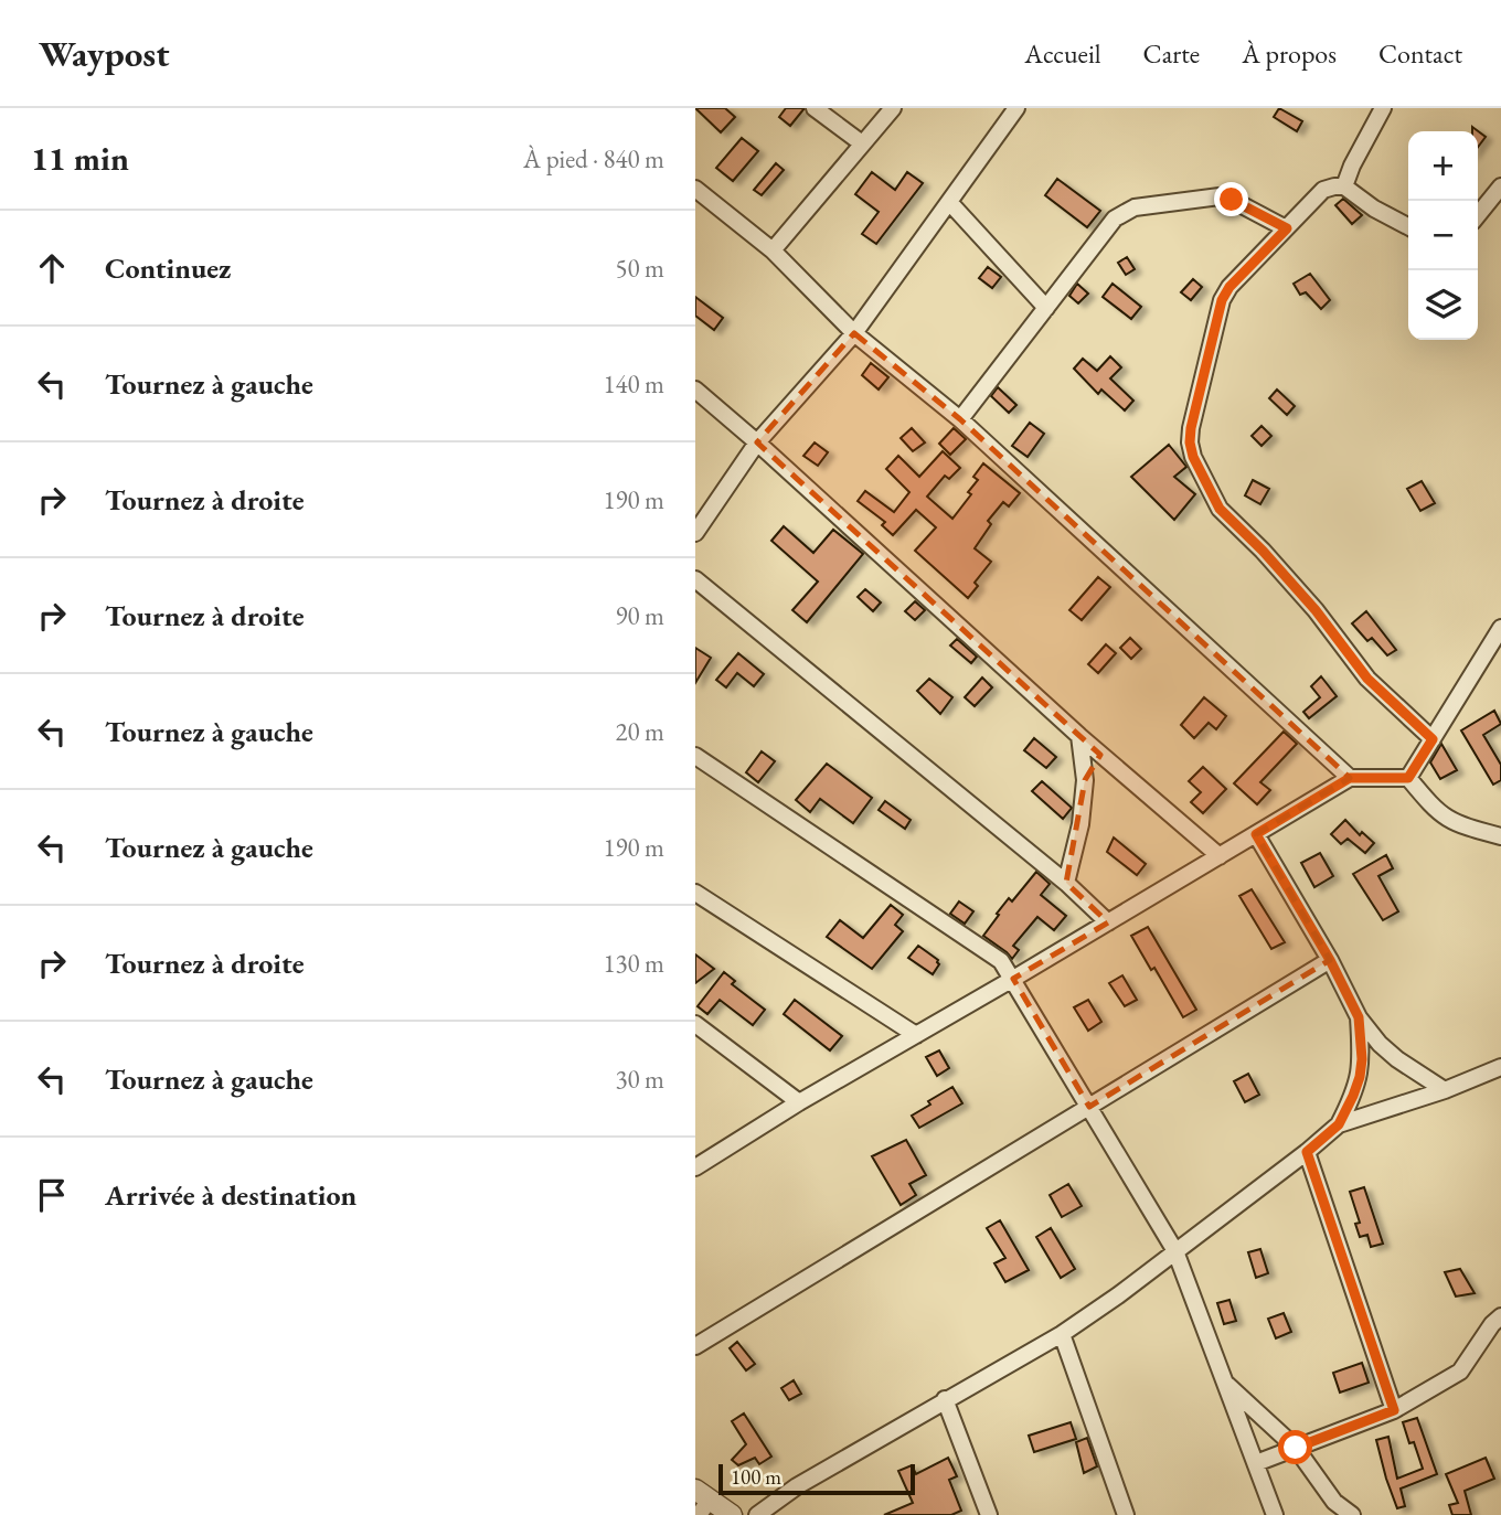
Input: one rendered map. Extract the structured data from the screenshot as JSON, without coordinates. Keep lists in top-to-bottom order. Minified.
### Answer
{"scale_bar":"100 m","page":{"header":"Waypost","nav":["Accueil","Carte","À propos","Contact"],"heading":["11 min","À pied · 840 m"],"map_buttons":["+","−"],"list":[["Continuez","50 m"],["Tournez à gauche","140 m"],["Tournez à droite","190 m"],["Tournez à droite","90 m"],["Tournez à gauche","20 m"],["Tournez à gauche","190 m"],["Tournez à droite","130 m"],["Tournez à gauche","30 m"],"Arrivée à destination"],"scale":"100 m"}}
